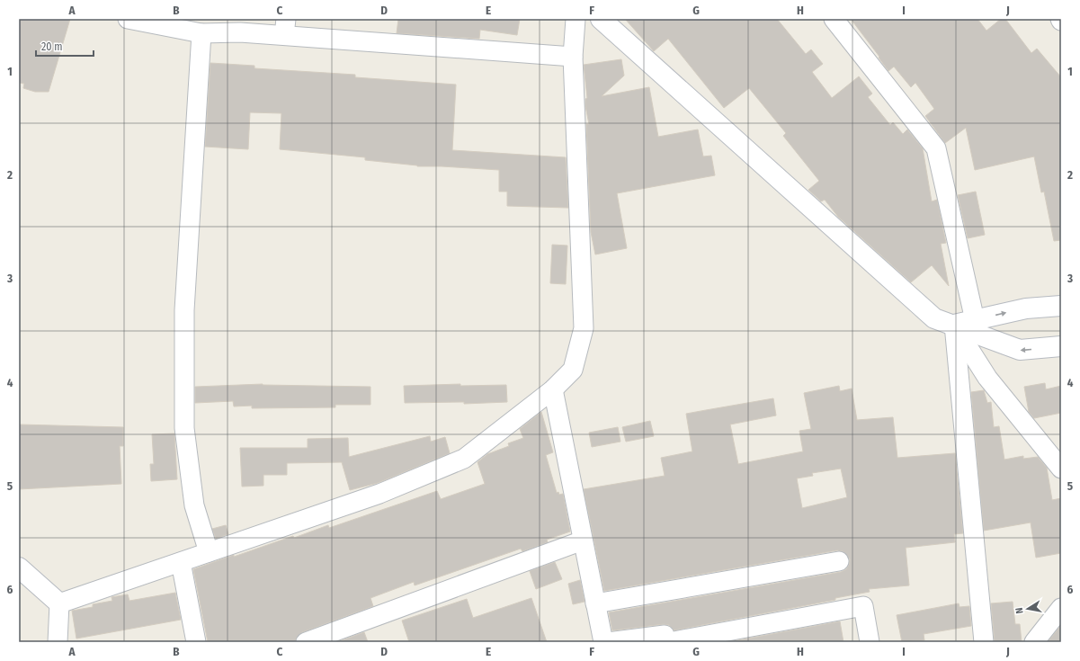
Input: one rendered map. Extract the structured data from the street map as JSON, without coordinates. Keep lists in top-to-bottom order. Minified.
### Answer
{"scale_bar":"20 m","north":"left","grid":{"columns":["A","B","C","D","E","F","G","H","I","J"],"rows":["1","2","3","4","5","6"]}}
